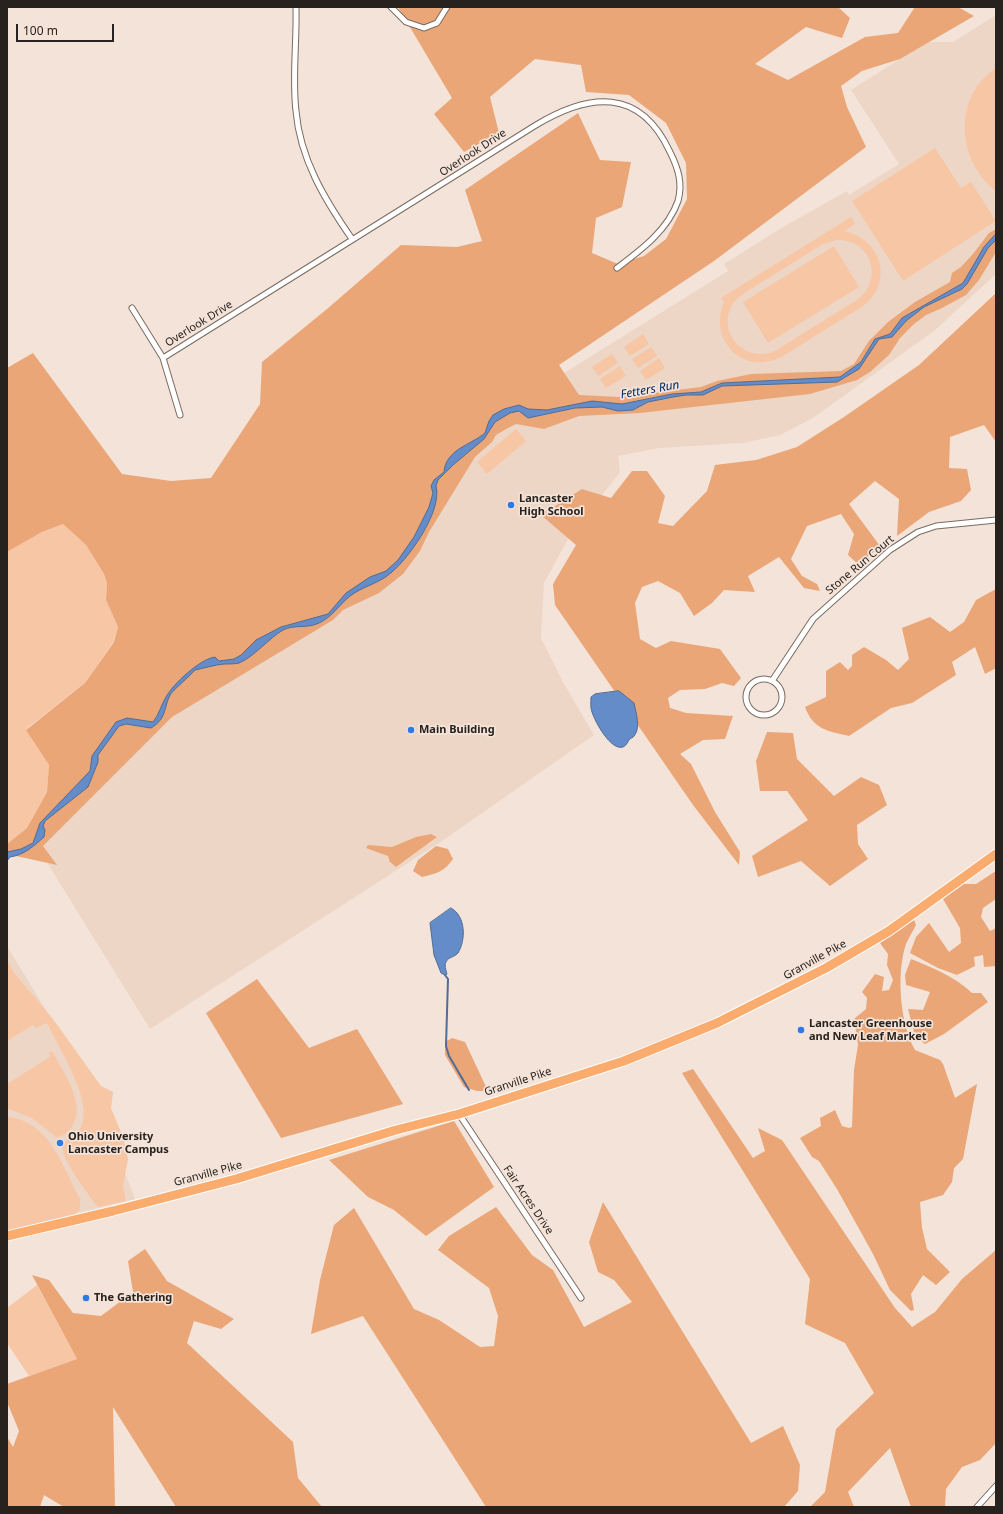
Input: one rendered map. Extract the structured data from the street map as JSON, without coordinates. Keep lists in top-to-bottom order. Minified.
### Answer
{"streets":{"highway":["Granville Pike"],"street":["Overlook Drive","Stone Run Court","Fair Acres Drive"]},"crossings":[["Granville Pike","Fair Acres Drive"]],"water":["Fetters Run"],"places":["Lancaster High School","Main Building","Lancaster Greenhouse and New Leaf Market","Ohio University Lancaster Campus","The Gathering"],"scale_bar":"100 m"}
